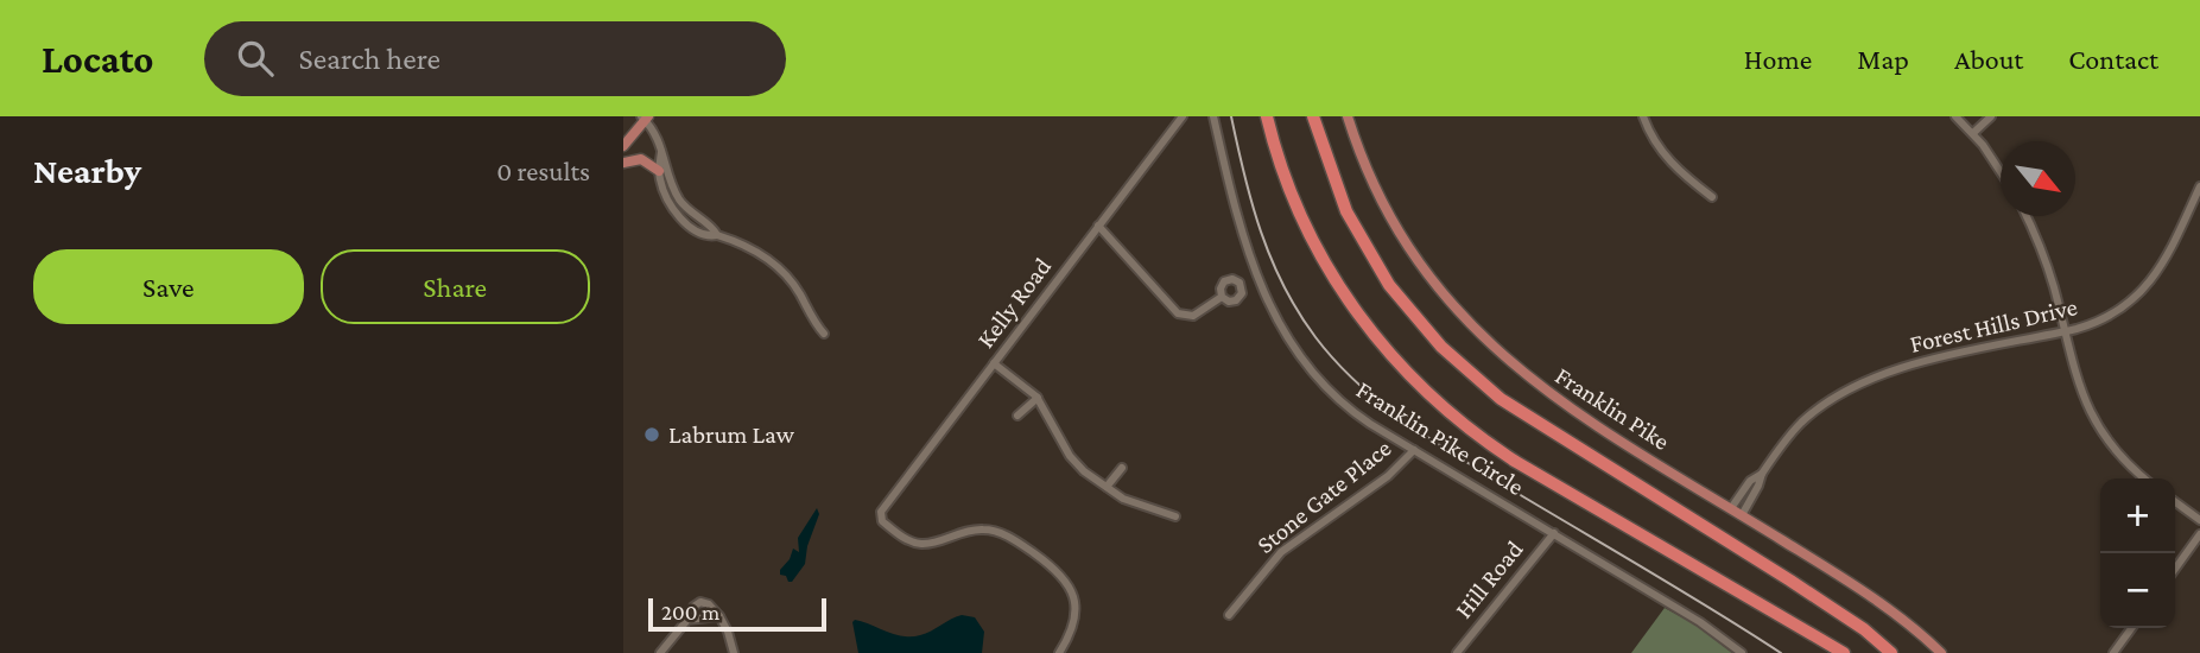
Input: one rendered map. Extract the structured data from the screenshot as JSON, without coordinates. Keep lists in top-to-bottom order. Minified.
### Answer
{"streets":{"main road":["Franklin Pike"],"street":["Kelly Road","Forest Hills Drive","Franklin Pike Circle","Stone Gate Place","Hill Road"]},"crossings":[["Forest Hills Drive","Franklin Pike"],["Franklin Pike Circle","Stone Gate Place"],["Franklin Pike Circle","Hill Road"]],"places":["Labrum Law"],"scale_bar":"200 m","north":"bottom right","page":{"header":"Locato","search":"Search here","nav":["Home","Map","About","Contact"],"heading":["Nearby","0 results"],"buttons":["Save","Share"],"map_buttons":["+","−"],"scale":"200 m"}}
